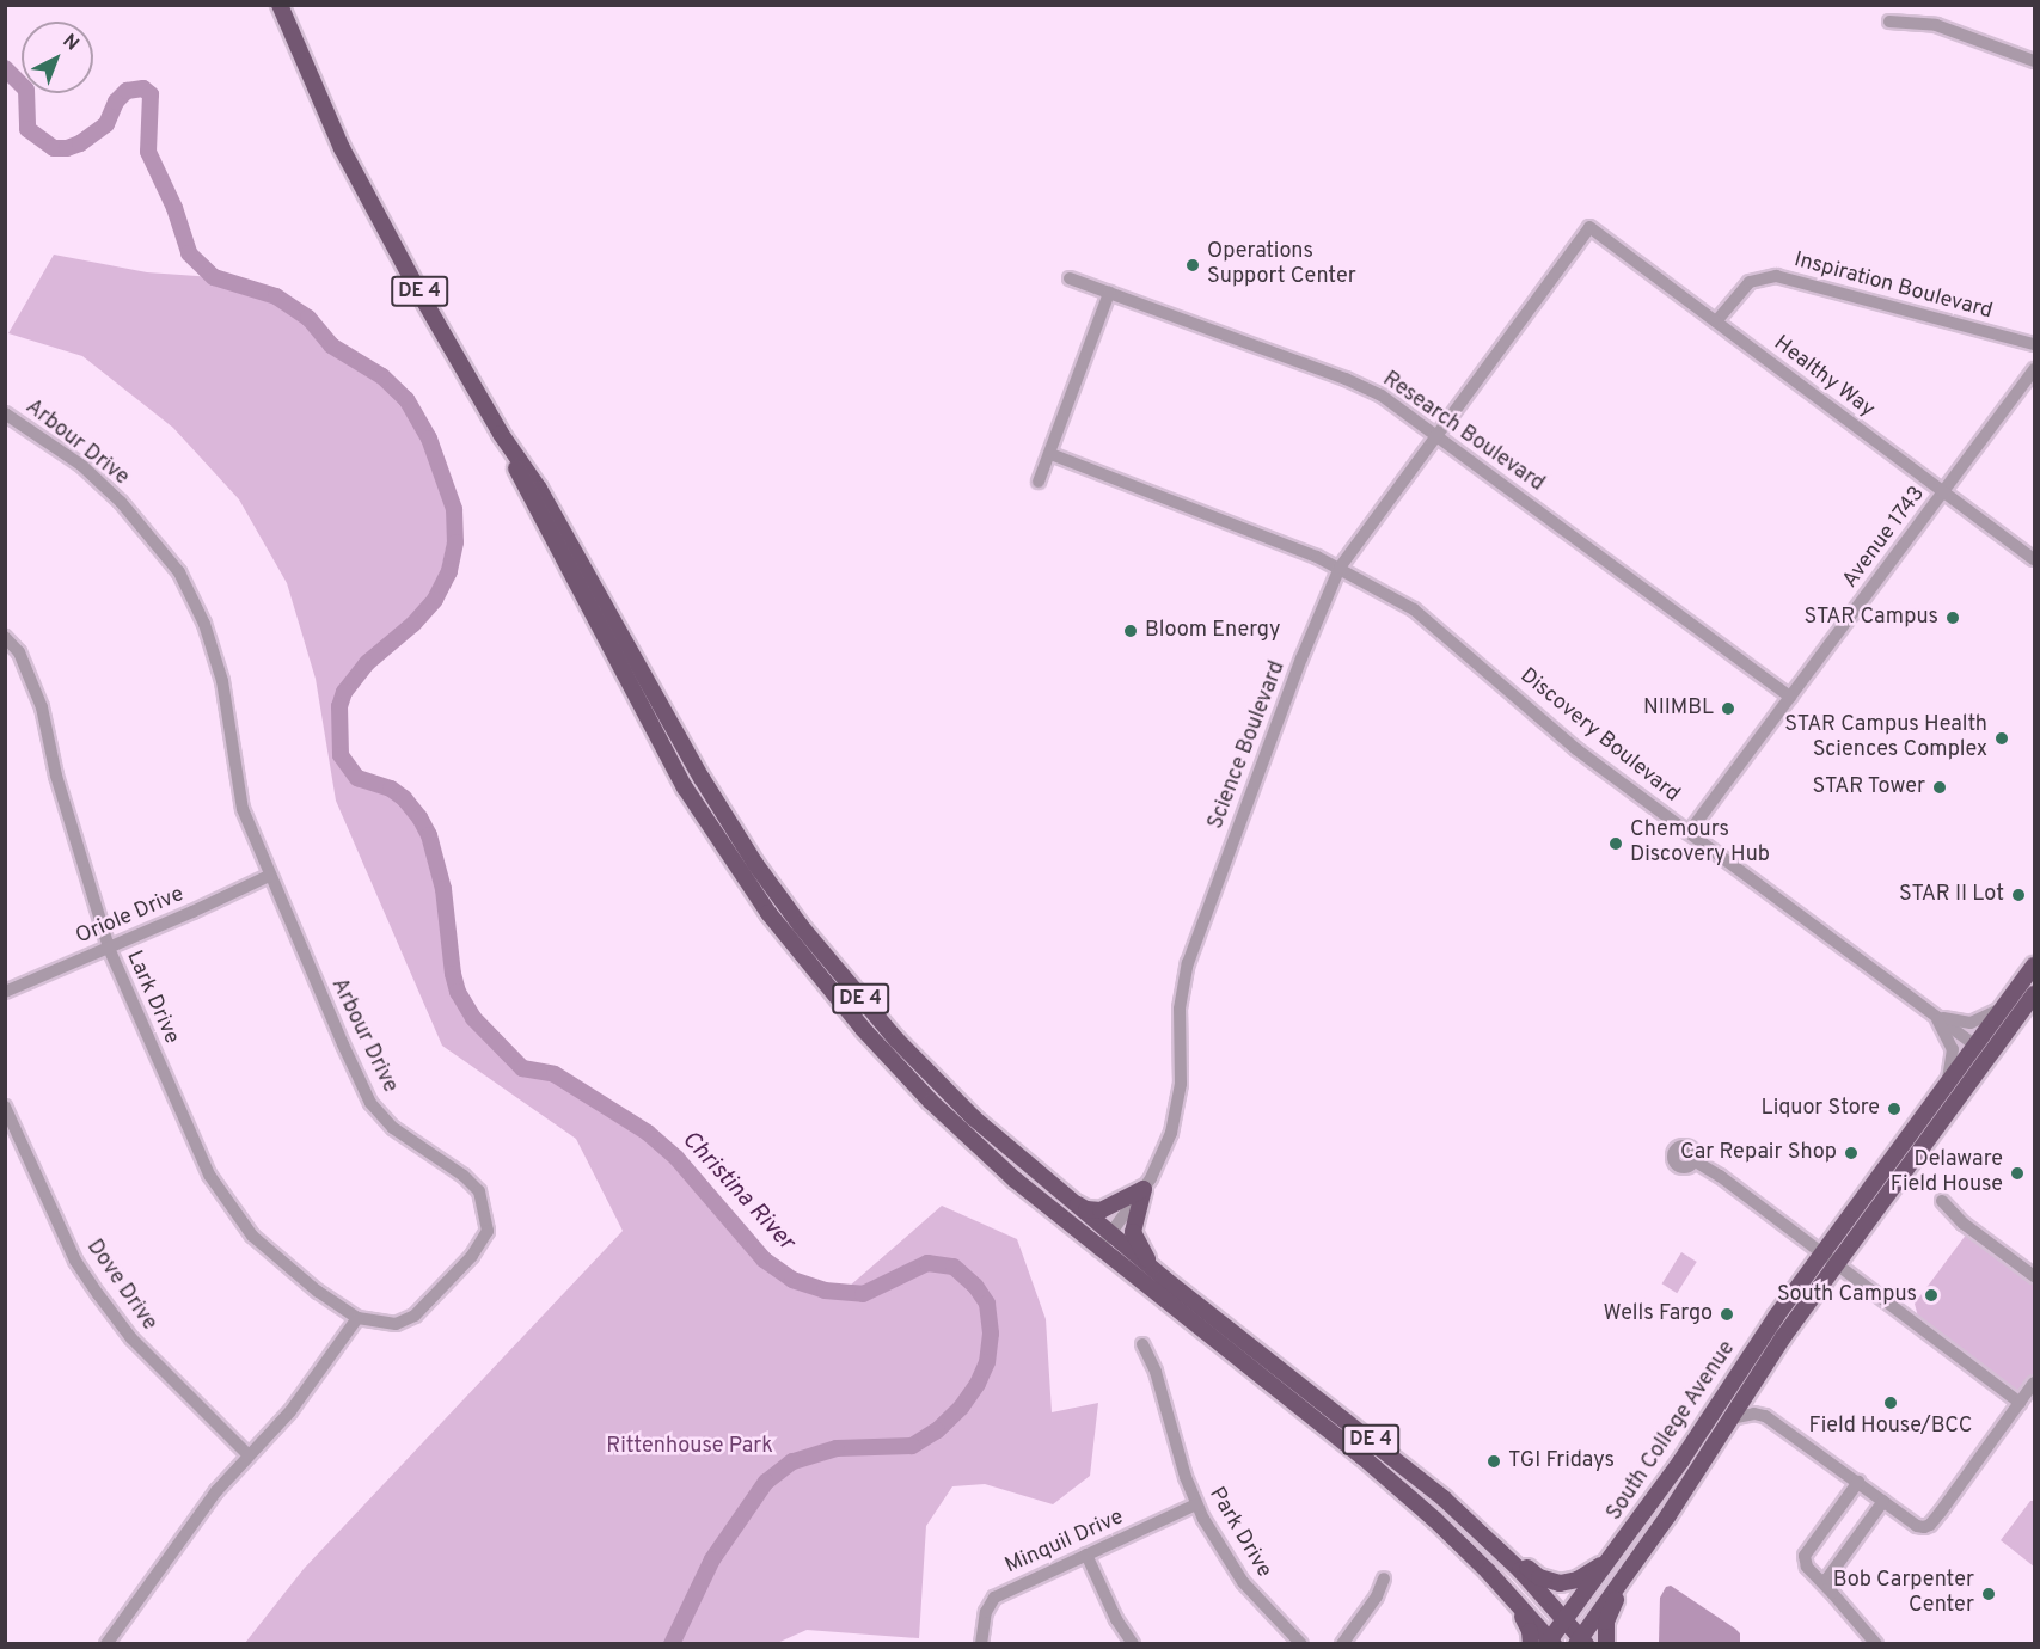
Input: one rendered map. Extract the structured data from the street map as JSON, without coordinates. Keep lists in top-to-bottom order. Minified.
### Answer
{"streets":{"main road":["DE 4","South College Avenue"],"street":["Inspiration Boulevard","Healthy Way","Research Boulevard","Arbour Drive","Avenue 1743","Discovery Boulevard","Science Boulevard","Oriole Drive","Lark Drive","Dove Drive","Park Drive","Minquil Drive"]},"crossings":[["Inspiration Boulevard","Healthy Way"],["DE 4","Science Boulevard"],["DE 4","South College Avenue"],["Healthy Way","Avenue 1743"],["Healthy Way","Science Boulevard"],["Research Boulevard","Avenue 1743"],["Research Boulevard","Science Boulevard"],["Arbour Drive","Oriole Drive"],["Arbour Drive","Lark Drive"],["Avenue 1743","Discovery Boulevard"],["Discovery Boulevard","Science Boulevard"],["Discovery Boulevard","South College Avenue"],["Oriole Drive","Lark Drive"],["Park Drive","Minquil Drive"]],"water":["Christina River"],"parks":["Rittenhouse Park"],"places":["Operations Support Center","STAR Campus","Bloom Energy","NIIMBL","STAR Campus Health Sciences Complex","STAR Tower","Chemours Discovery Hub","STAR II Lot","Liquor Store","Car Repair Shop","Delaware Field House","South Campus","Wells Fargo","Field House/BCC","TGI Fridays","Bob Carpenter Center"],"north":"top right"}
